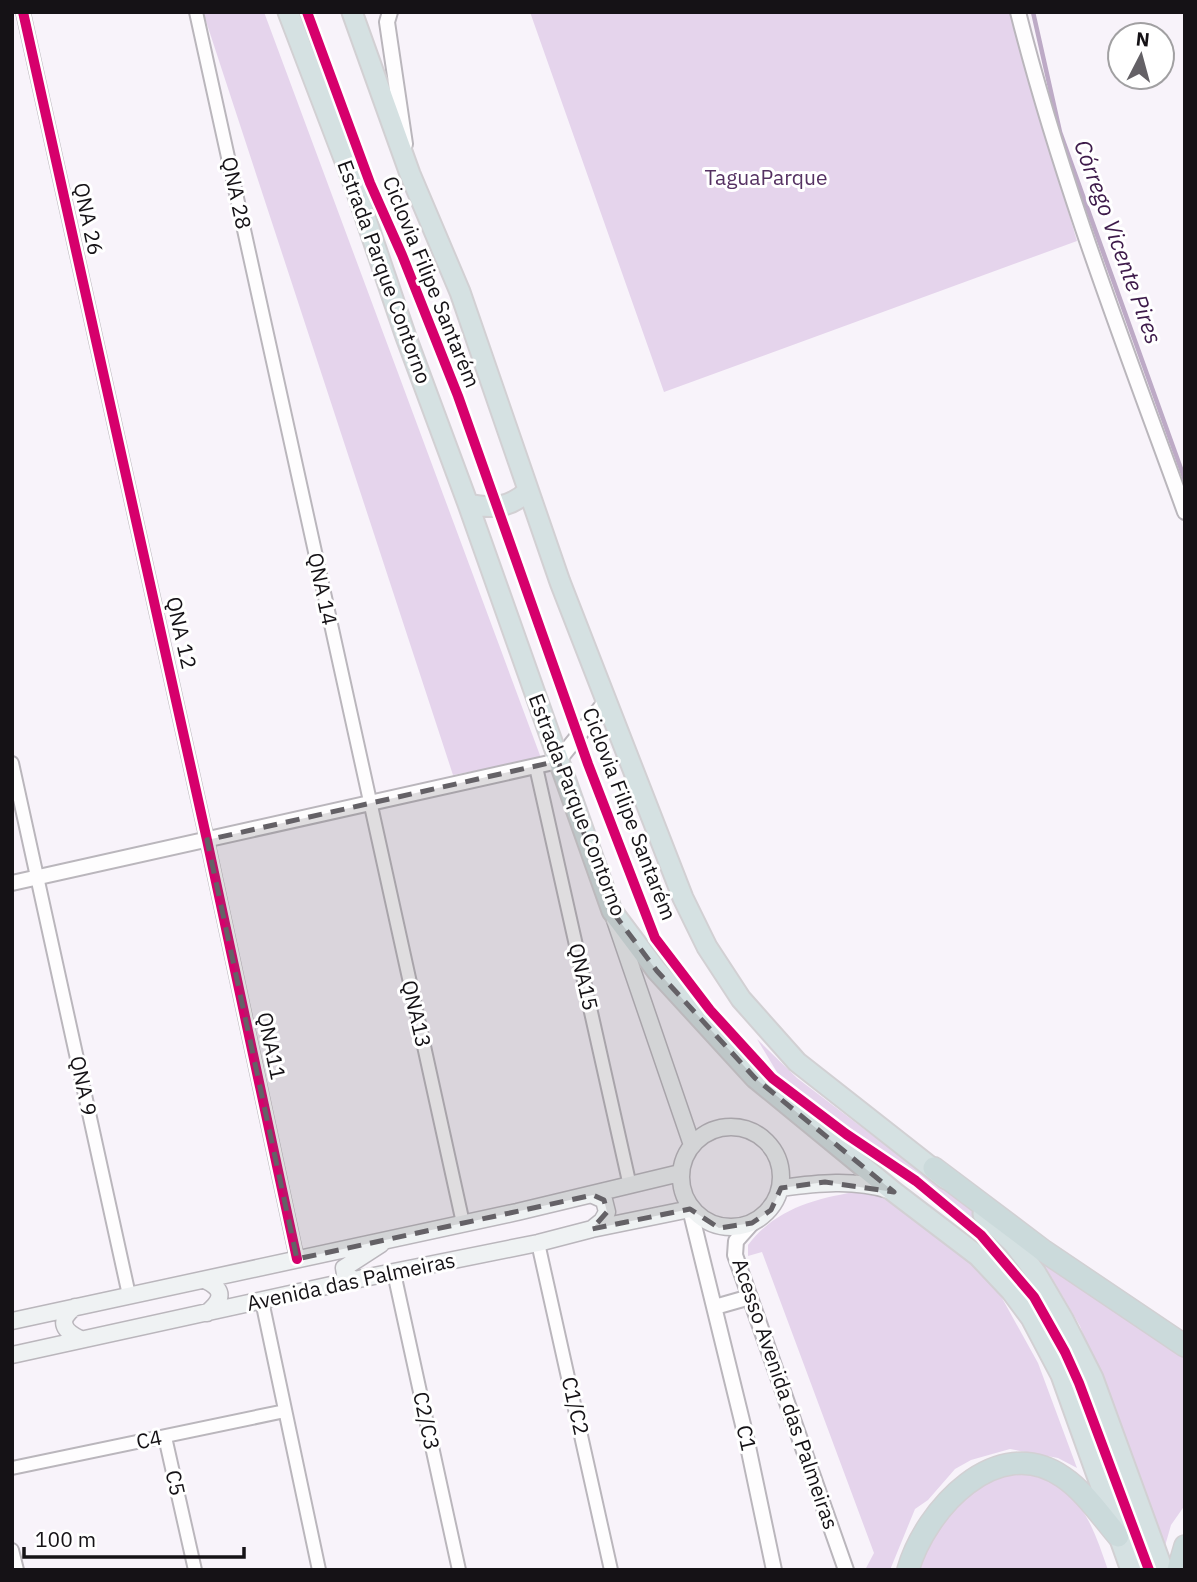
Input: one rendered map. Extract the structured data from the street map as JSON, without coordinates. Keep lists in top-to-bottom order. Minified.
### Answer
{"streets":{"highway":["Estrada Parque Contorno"],"main road":["Avenida das Palmeiras"],"street":["QNA 28","QNA 26","QNA 14","QNA 12","QNA15","QNA13","QNA11","QNA 9","Acesso Avenida das Palmeiras","C1/C2","C2/C3","C1","C4","C5"],"cycle path":["Ciclovia Filipe Santarém"]},"crossings":[["QNA 28","QNA 14"],["QNA 26","QNA 12"],["QNA 14","QNA13"],["QNA 12","QNA11"],["QNA15","Avenida das Palmeiras"],["QNA13","Avenida das Palmeiras"],["QNA11","Avenida das Palmeiras"],["QNA 9","Avenida das Palmeiras"],["Avenida das Palmeiras","Acesso Avenida das Palmeiras"],["Avenida das Palmeiras","C1/C2"],["Avenida das Palmeiras","C2/C3"],["Avenida das Palmeiras","C1"],["Acesso Avenida das Palmeiras","C1"],["C4","C5"]],"water":["Córrego Vicente Pires"],"parks":["TaguaParque"],"scale_bar":"100 m","north":"top"}
